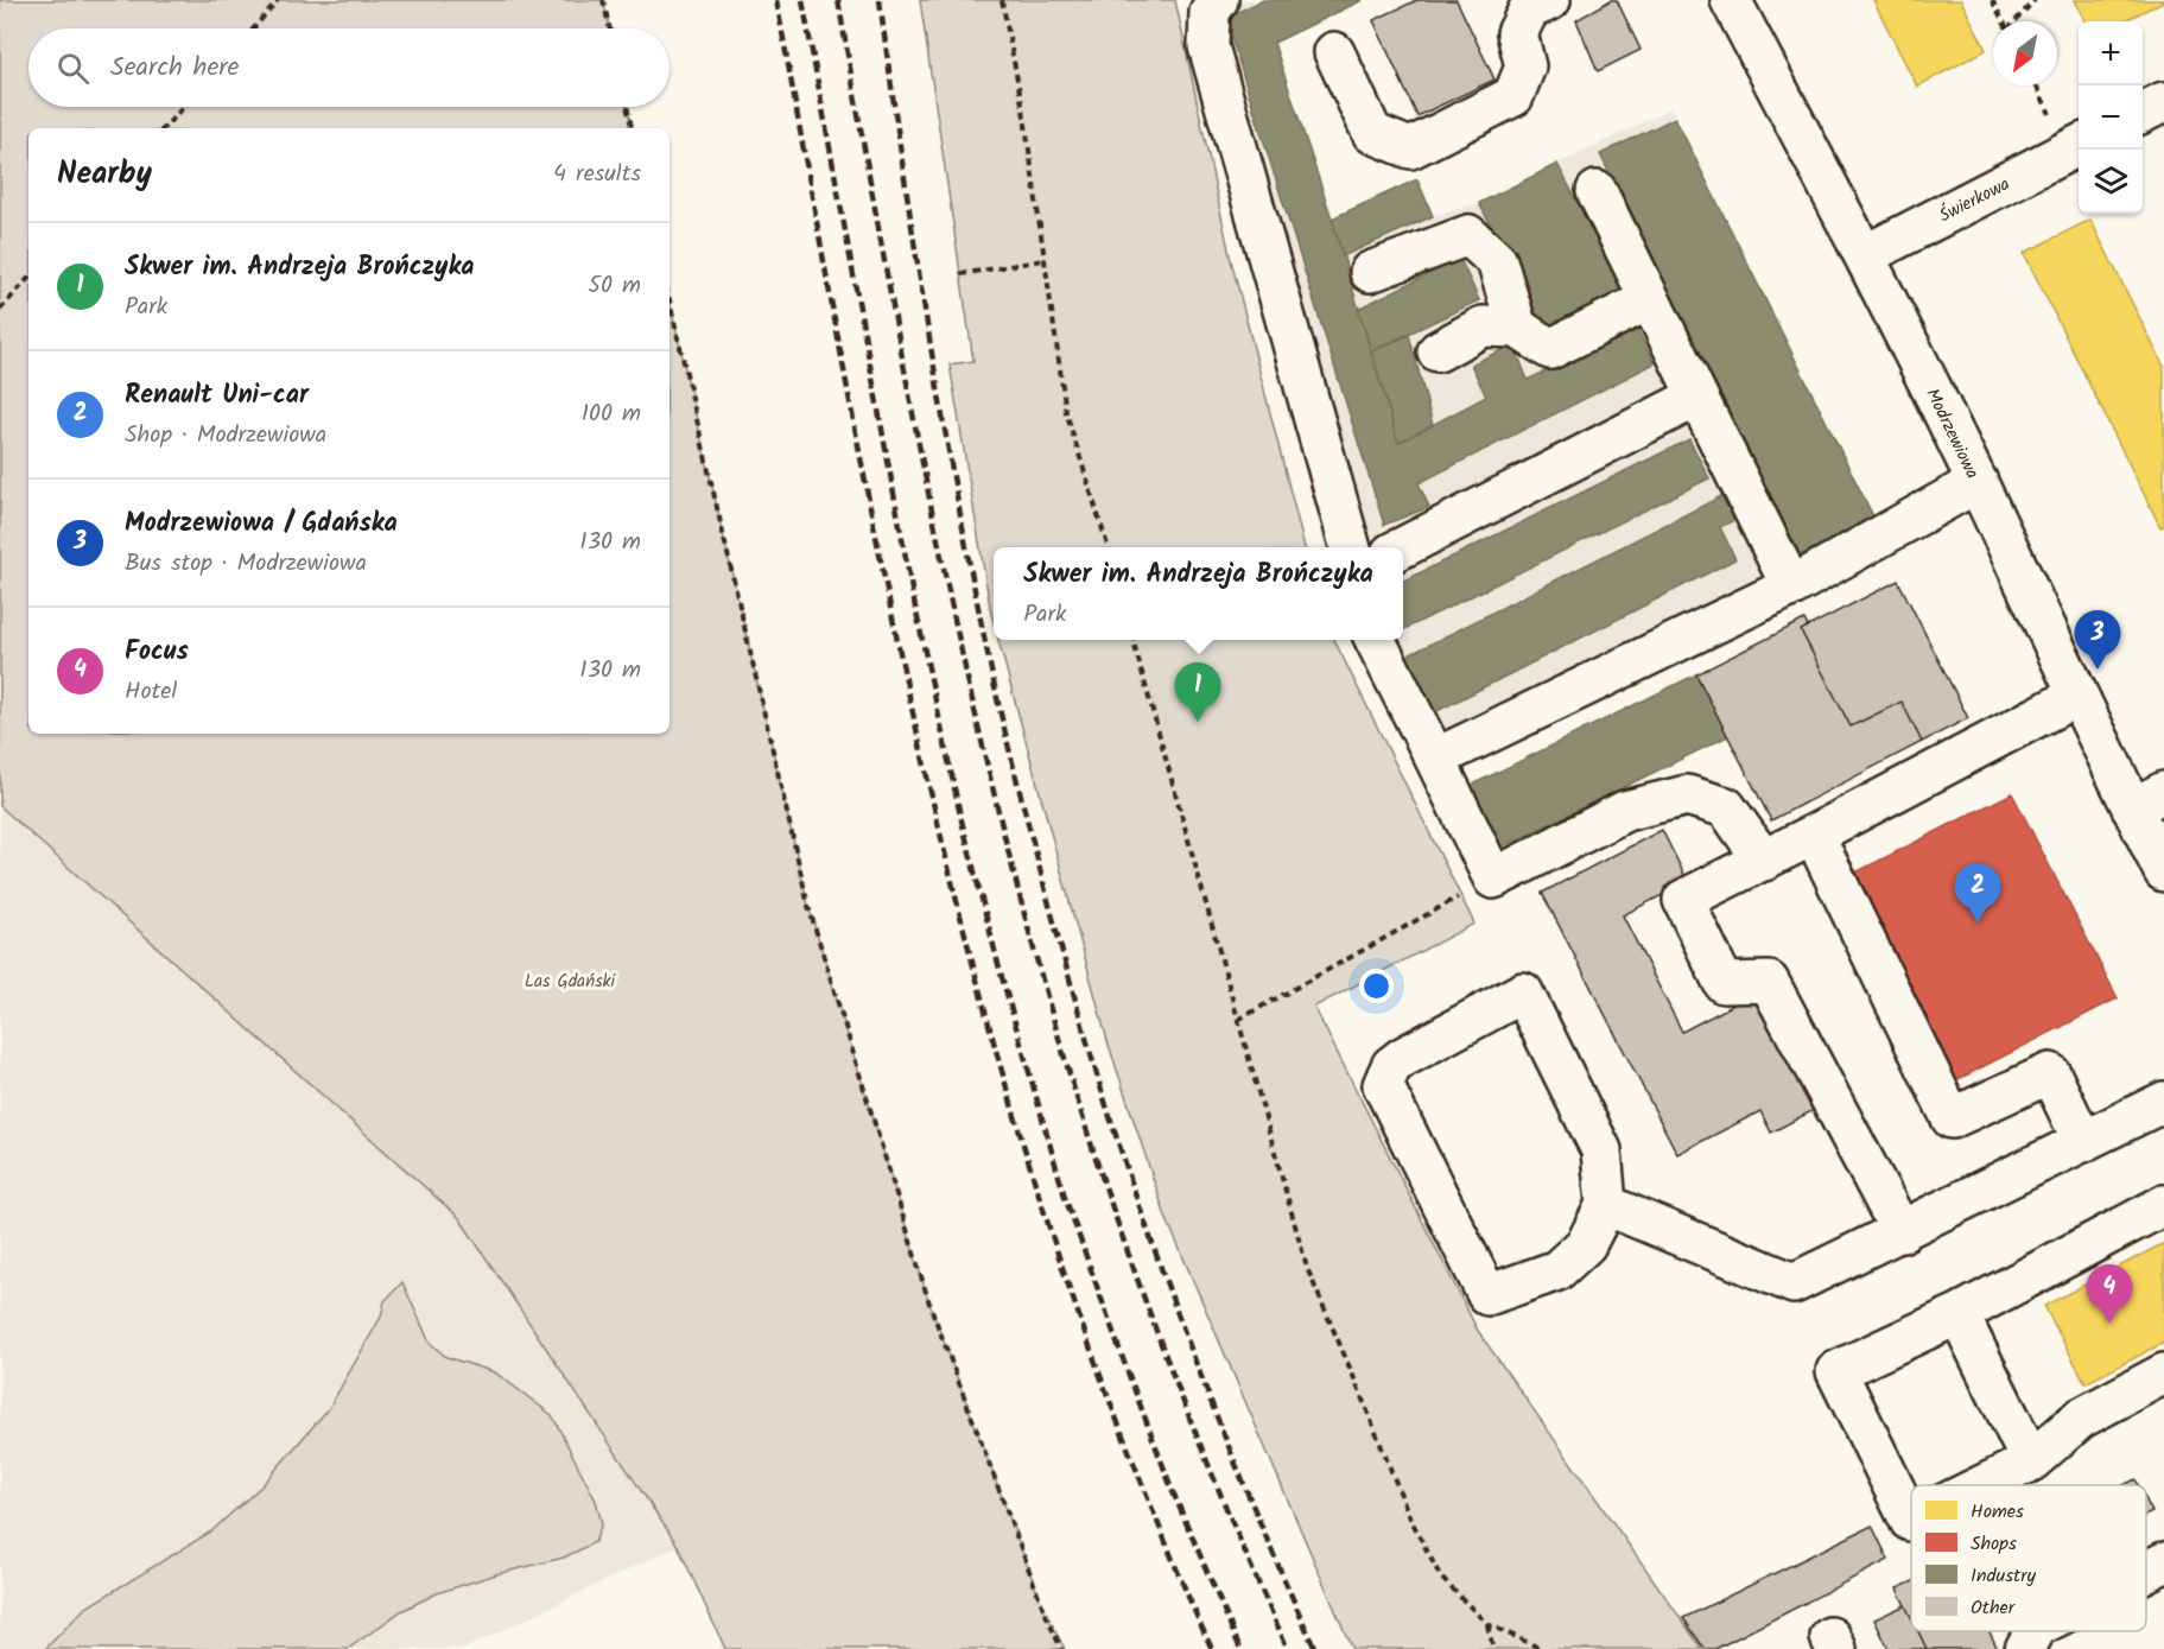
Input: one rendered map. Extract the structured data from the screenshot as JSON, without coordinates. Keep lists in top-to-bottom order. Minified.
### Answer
{"streets":{"street":["Świerkowa","Modrzewiowa"]},"crossings":[["Świerkowa","Modrzewiowa"]],"parks":["Las Gdański"],"legend":["Homes","Shops","Industry","Other"],"north":"bottom left","page":{"map_buttons":["+","−"],"search":"Search here","heading":["Nearby","4 results"],"list":[{"mark":"1","name":"Skwer im. Andrzeja Brończyka","note":"Park","value":"50 m"},{"mark":"2","name":"Renault Uni-car","note":"Shop · Modrzewiowa","value":"100 m"},{"mark":"3","name":"Modrzewiowa / Gdańska","note":"Bus stop · Modrzewiowa","value":"130 m"},{"mark":"4","name":"Focus","note":"Hotel","value":"130 m"}],"popup":["Skwer im. Andrzeja Brończyka","Park"],"pins":["3","1","2","4"]}}
